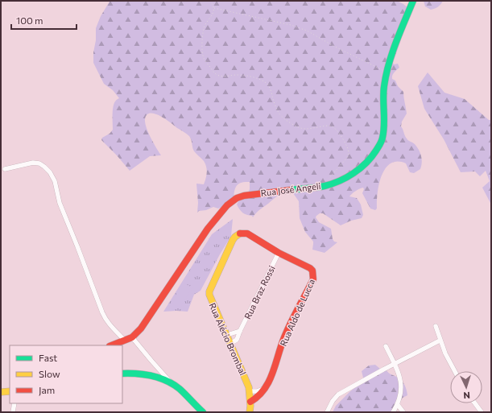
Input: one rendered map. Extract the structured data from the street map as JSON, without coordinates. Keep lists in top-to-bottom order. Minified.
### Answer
{"streets":{"street":["Rua José Angeli","Rua Braz Rossi","Rua Aldo de Lucca","Rua Alécio Brombal"]},"crossings":[["Rua Braz Rossi","Rua Aldo de Lucca"],["Rua Braz Rossi","Rua Alécio Brombal"],["Rua Aldo de Lucca","Rua Alécio Brombal"]],"legend":["Fast","Slow","Jam"],"scale_bar":"100 m","north":"bottom"}
